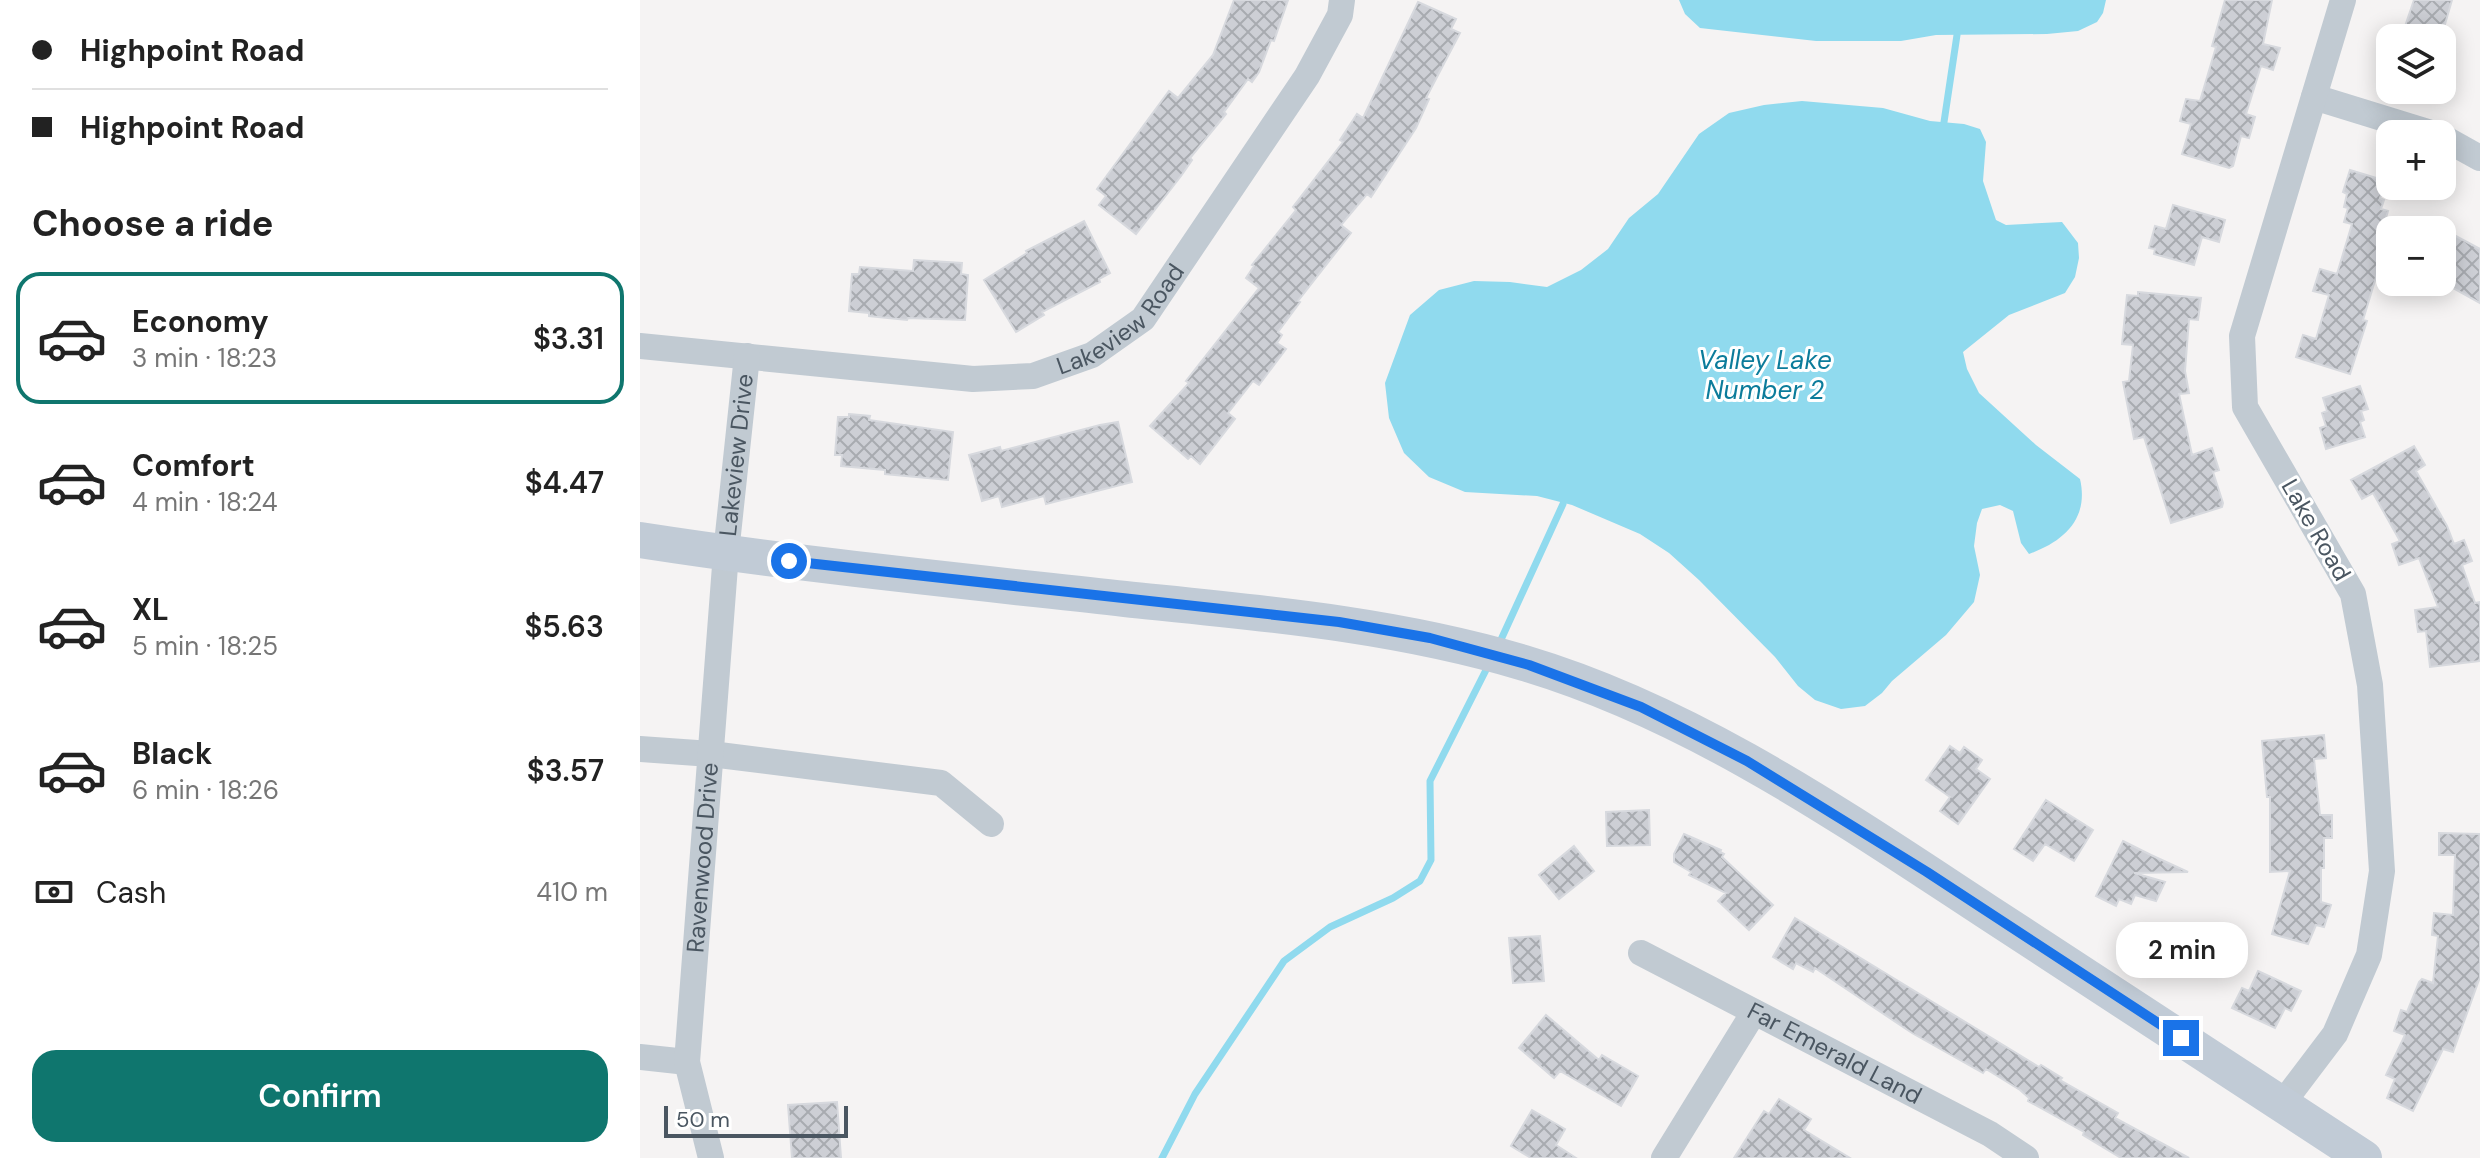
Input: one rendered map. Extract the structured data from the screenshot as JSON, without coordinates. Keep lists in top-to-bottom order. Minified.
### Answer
{"streets":{"street":["Lakeview Road","Lakeview Drive","Lake Road","Ravenwood Drive","Far Emerald Land"]},"crossings":[["Lakeview Road","Lakeview Drive"],["Lakeview Drive","Ravenwood Drive"]],"water":["Valley Lake Number 2"],"scale_bar":"50 m","page":{"banner":["Highpoint Road","Highpoint Road"],"map_buttons":["+","−"],"heading":"Choose a ride","list":[{"name":"Economy","note":"3 min · 18:23","value":"$3.31"},{"name":"Comfort","note":"4 min · 18:24","value":"$4.47"},{"name":"XL","note":"5 min · 18:25","value":"$5.63"},{"name":"Black","note":"6 min · 18:26","value":"$3.57"}],"pay":["Cash","410 m"],"bubble":"2 min","buttons":"Confirm","scale":"50 m"}}
